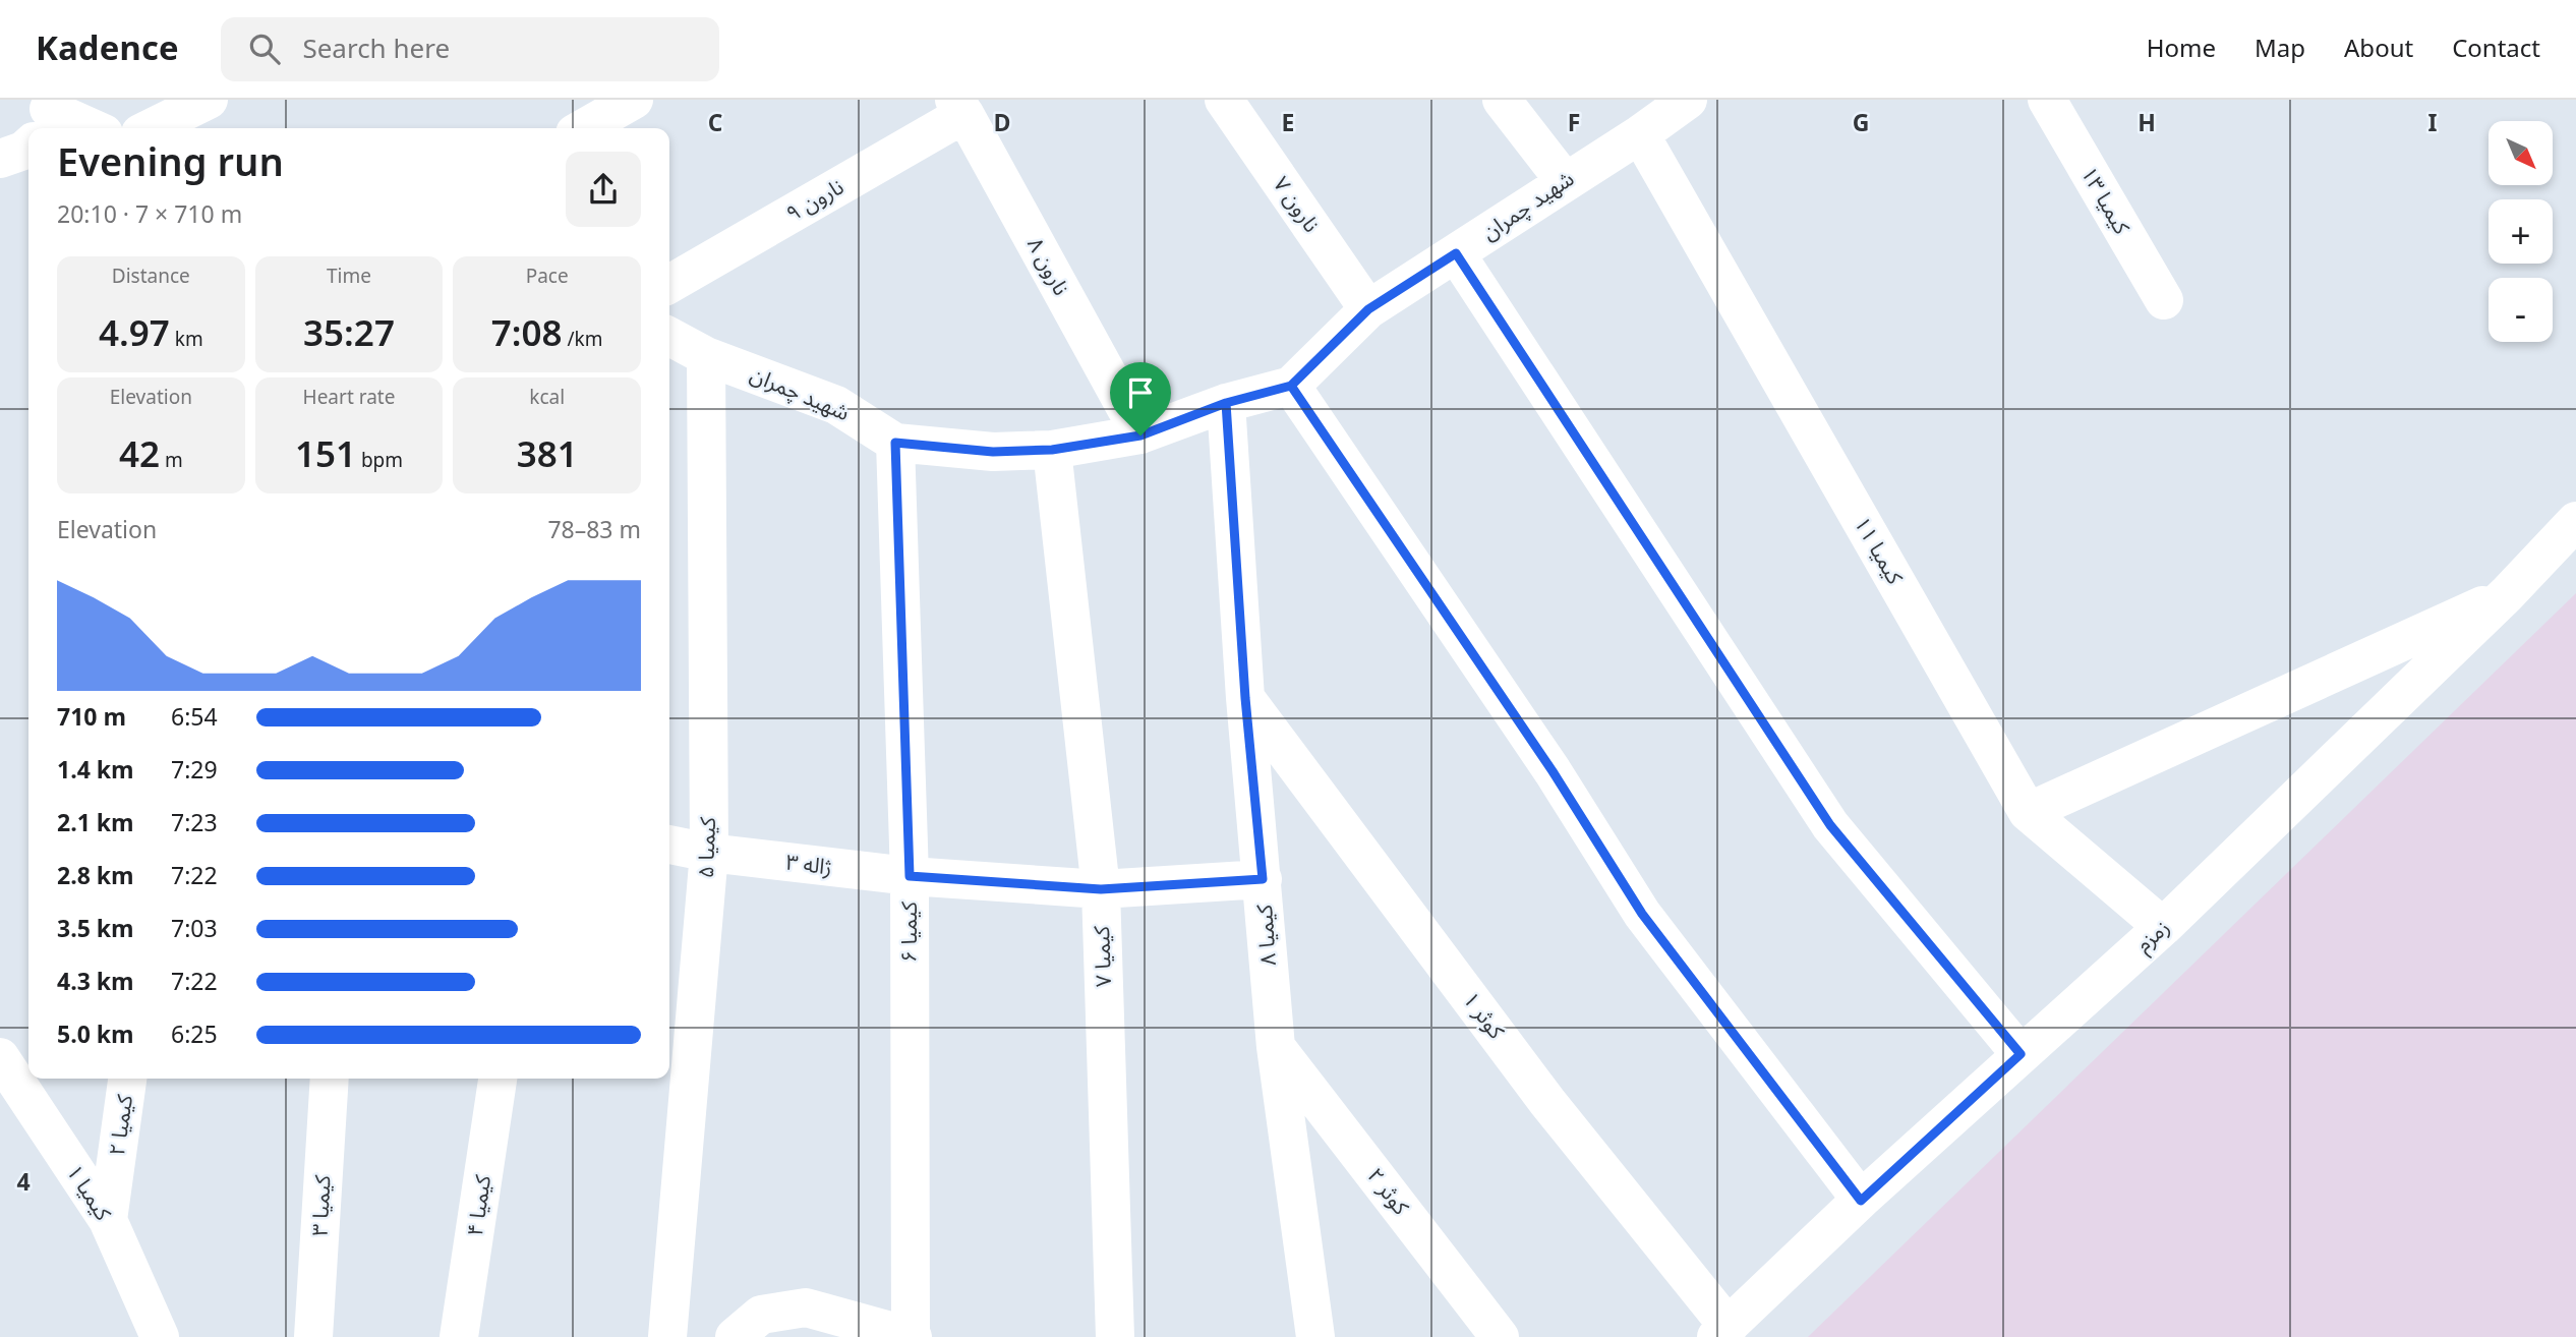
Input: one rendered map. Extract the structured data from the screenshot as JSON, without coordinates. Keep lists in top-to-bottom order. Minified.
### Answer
{"streets":{"street":["نارون ۹","کیمیا ۱۳","نارون ۷","شهید چمران","نارون ۸","کیمیا ۱۱","کیمیا ۵","ژاله ۳","کیمیا ۶","کیمیا ۸","زمزم","کیمیا ۷","کوثر ۱","کیمیا ۲","کوثر ۲","کیمیا ۱","کیمیا ۳","کیمیا ۴"]},"crossings":[["نارون ۹","نارون ۸"],["نارون ۷","شهید چمران"],["شهید چمران","نارون ۸"],["شهید چمران","کیمیا ۱۱"],["شهید چمران","کیمیا ۵"],["شهید چمران","کیمیا ۶"],["شهید چمران","کیمیا ۸"],["شهید چمران","کیمیا ۷"],["کیمیا ۱۱","زمزم"],["کیمیا ۵","ژاله ۳"],["ژاله ۳","کیمیا ۶"],["ژاله ۳","کیمیا ۸"],["ژاله ۳","کیمیا ۷"],["کیمیا ۸","کوثر ۱"],["کیمیا ۸","کوثر ۲"],["زمزم","کوثر ۱"],["کیمیا ۲","کیمیا ۱"]],"north":"bottom right","page":{"header":"Kadence","search":"Search here","nav":["Home","Map","About","Contact"],"map_buttons":["+","−"],"heading":["Evening run","20:10 · 7 × 710 m"],"stats":[["Distance","4.97 km"],["Time","35:27"],["Pace","7:08 /km"],["Elevation","42 m"],["Heart rate","151 bpm"],["kcal","381"]],"chart":["Elevation","78–83 m"],"list":[{"name":"710 m","note":"6:54"},{"name":"1.4 km","note":"7:29"},{"name":"2.1 km","note":"7:23"},{"name":"2.8 km","note":"7:22"},{"name":"3.5 km","note":"7:03"},{"name":"4.3 km","note":"7:22"},{"name":"5.0 km","note":"6:25"}]},"grid":{"columns":["C","D","E","F","G","H","I"],"rows":["4"]}}
